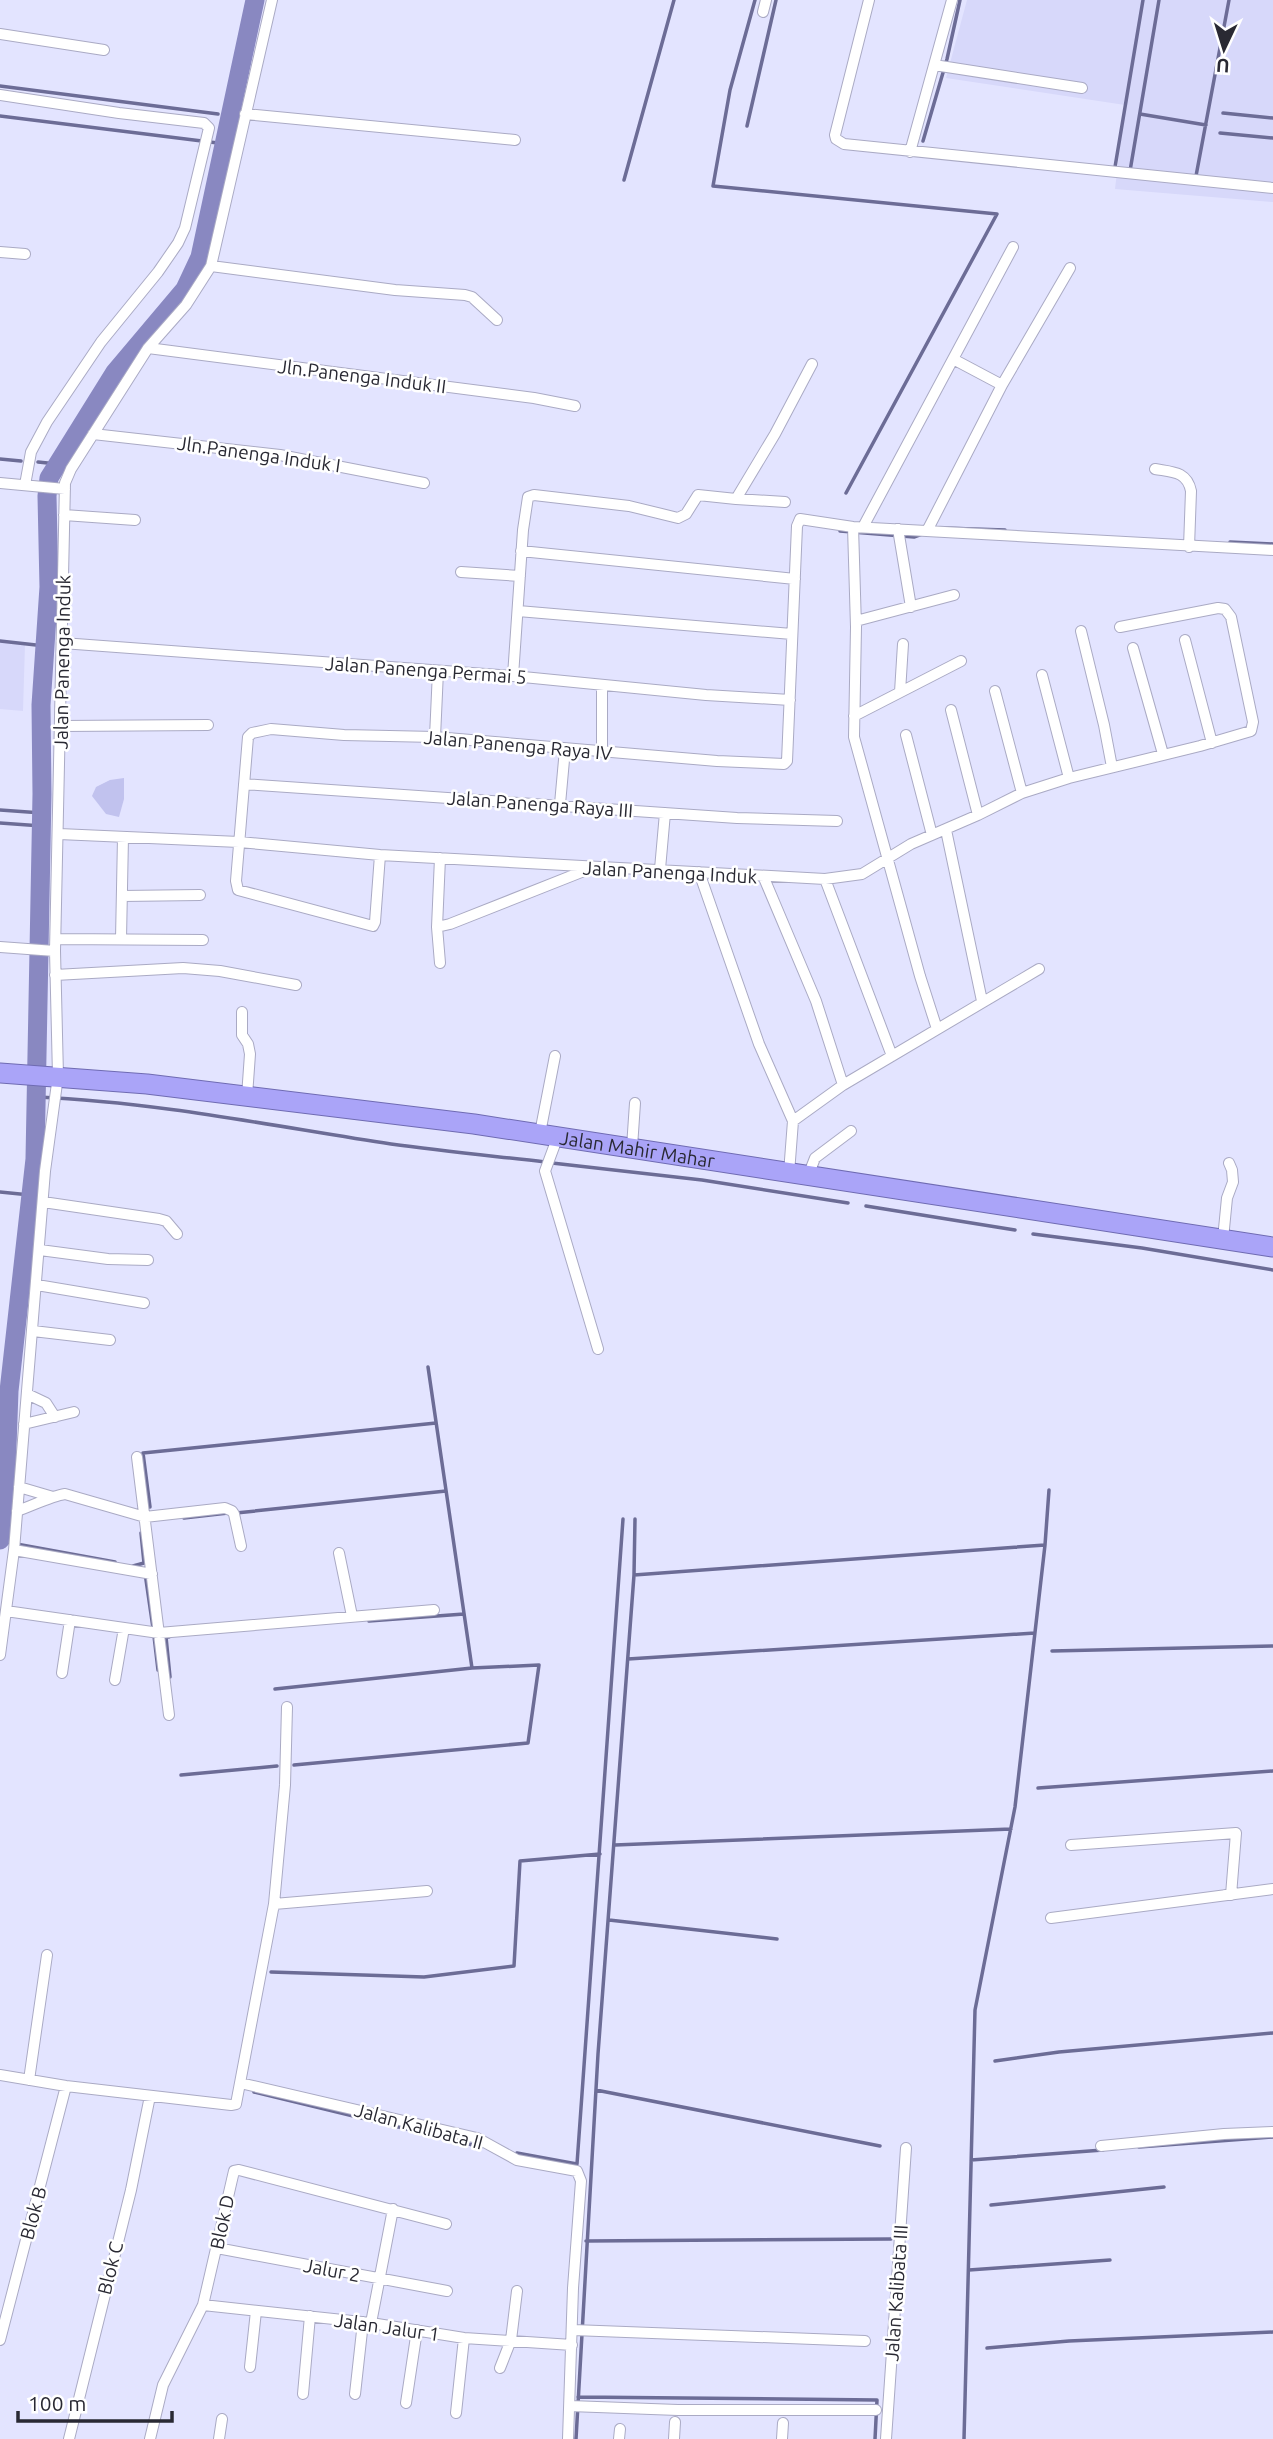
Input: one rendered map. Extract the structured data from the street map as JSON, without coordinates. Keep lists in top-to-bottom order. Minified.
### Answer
{"streets":{"highway":["Jalan Mahir Mahar"],"street":["Jln.Panenga Induk II","Jln.Panenga Induk I","Jalan Panenga Induk","Jalan Panenga Permai 5","Jalan Panenga Raya IV","Jalan Panenga Raya III","Jalan Kalibata II","Blok B","Blok D","Blok C","Jalur 2","Jalan Kalibata III","Jalan Jalur 1"]},"crossings":[["Jalan Panenga Induk","Jalan Panenga Permai 5"],["Jalan Panenga Induk","Jalan Mahir Mahar"],["Jalan Panenga Permai 5","Jalan Panenga Raya IV"],["Jalan Panenga Raya IV","Jalan Panenga Raya III"],["Jalan Kalibata II","Jalan Jalur 1"],["Blok D","Jalur 2"],["Blok D","Jalan Jalur 1"]],"scale_bar":"100 m","north":"bottom"}
